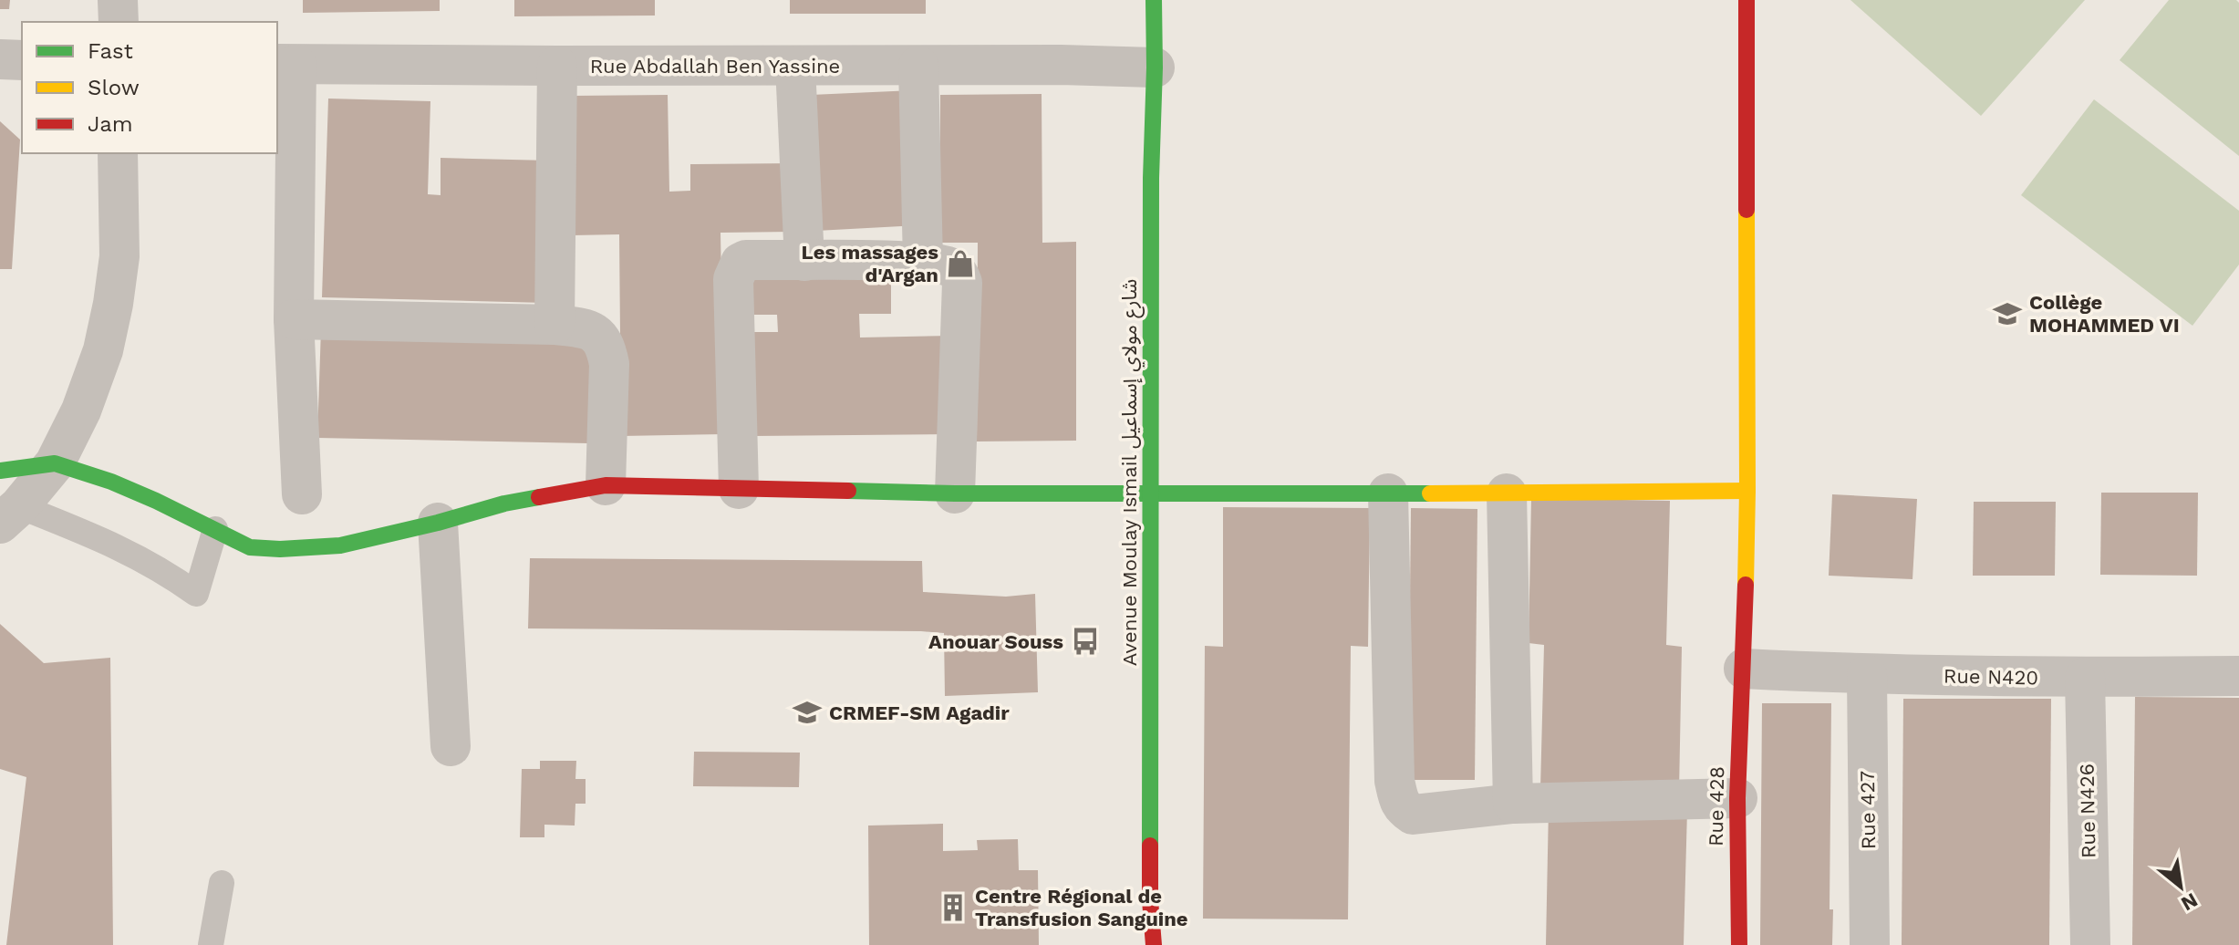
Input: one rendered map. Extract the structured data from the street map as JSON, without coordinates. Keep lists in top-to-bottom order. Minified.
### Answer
{"streets":{"street":["Rue Abdallah Ben Yassine","Avenue Moulay Ismail شارع مولاي إسماعيل","Rue N420","Rue 428","Rue 427","Rue N426"]},"crossings":[["Rue Abdallah Ben Yassine","Avenue Moulay Ismail شارع مولاي إسماعيل"],["Rue N420","Rue 428"],["Rue N420","Rue 427"],["Rue N420","Rue N426"]],"places":{"shop":["Les massages d'Argan"],"school or university":["Collège MOHAMMED VI","CRMEF-SM Agadir"],"bus stop":["Anouar Souss"],"building":["Centre Régional de Transfusion Sanguine"]},"legend":["Fast","Slow","Jam"],"north":"bottom right"}
